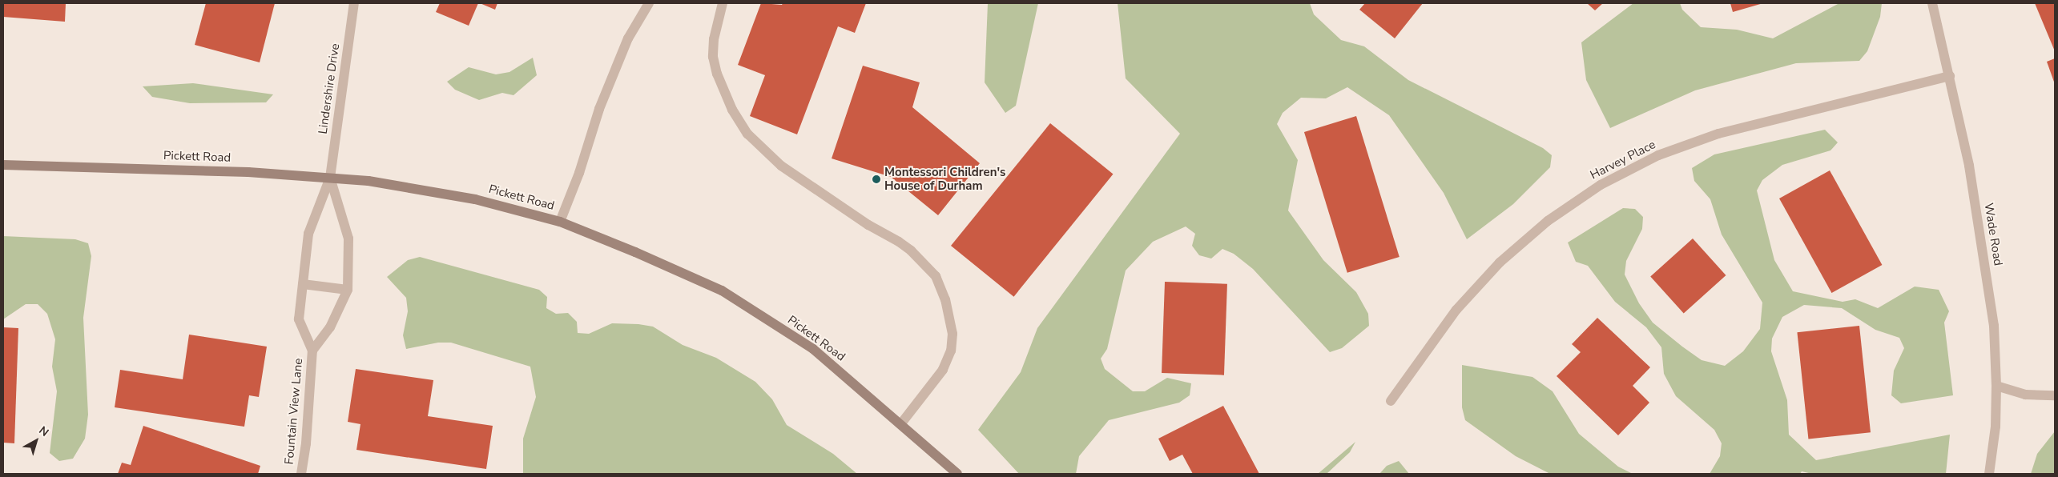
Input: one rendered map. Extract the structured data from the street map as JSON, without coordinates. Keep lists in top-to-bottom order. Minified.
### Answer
{"streets":{"street":["Lindershire Drive","Pickett Road","Harvey Place","Wade Road","Fountain View Lane"]},"crossings":[["Lindershire Drive","Pickett Road"],["Lindershire Drive","Fountain View Lane"],["Pickett Road","Fountain View Lane"],["Harvey Place","Wade Road"]],"places":["Montessori Children's House of Durham"],"north":"top right"}
